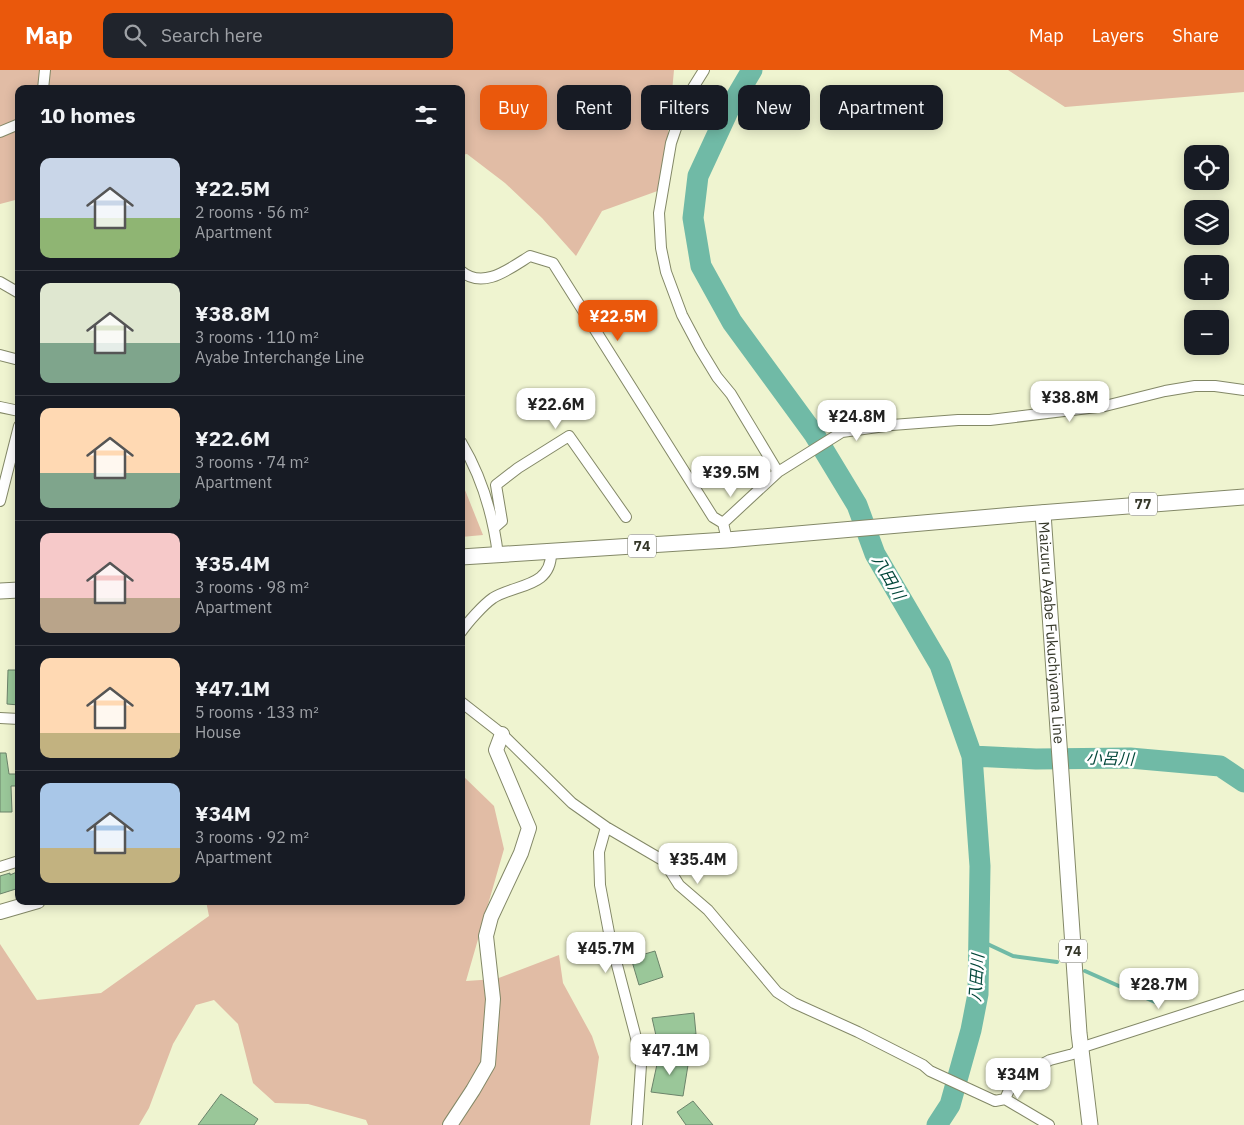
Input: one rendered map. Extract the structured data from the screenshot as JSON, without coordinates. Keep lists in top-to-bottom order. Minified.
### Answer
{"streets":{"main road":["77","74","Maizuru Ayabe Fukuchiyama Line"]},"crossings":[["77","Maizuru Ayabe Fukuchiyama Line"]],"water":["八田川","小呂川"],"page":{"header":"Map","search":"Search here","nav":["Map","Layers","Share"],"chip":["Buy","Rent","Filters","New","Apartment"],"heading":"10 homes","map_buttons":["+","−"],"list":[{"name":"¥22.5M","note":"2 rooms · 56 m² · Apartment"},{"name":"¥38.8M","note":"3 rooms · 110 m² · Ayabe Interchange Line"},{"name":"¥22.6M","note":"3 rooms · 74 m² · Apartment"},{"name":"¥35.4M","note":"3 rooms · 98 m² · Apartment"},{"name":"¥47.1M","note":"5 rooms · 133 m² · House"},{"name":"¥34M","note":"3 rooms · 92 m² · Apartment"}],"price":["¥22.5M","¥38.8M","¥22.6M","¥24.8M","¥39.5M","¥35.4M","¥45.7M","¥28.7M","¥47.1M","¥34M"]}}
